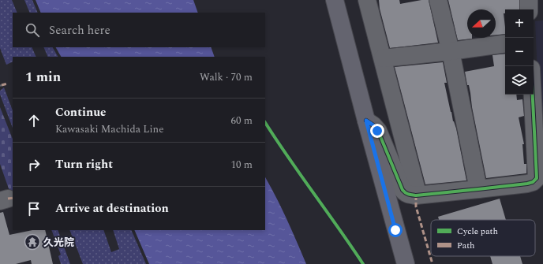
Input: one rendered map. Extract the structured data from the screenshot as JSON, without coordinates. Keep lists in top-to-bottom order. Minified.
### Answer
{"places":{"temple":["久光院"]},"legend":["Cycle path","Path"],"north":"left","page":{"map_buttons":["+","−"],"search":"Search here","heading":["1 min","Walk · 70 m"],"list":[["Continue","Kawasaki Machida Line","60 m"],["Turn right","10 m"],"Arrive at destination"]}}
